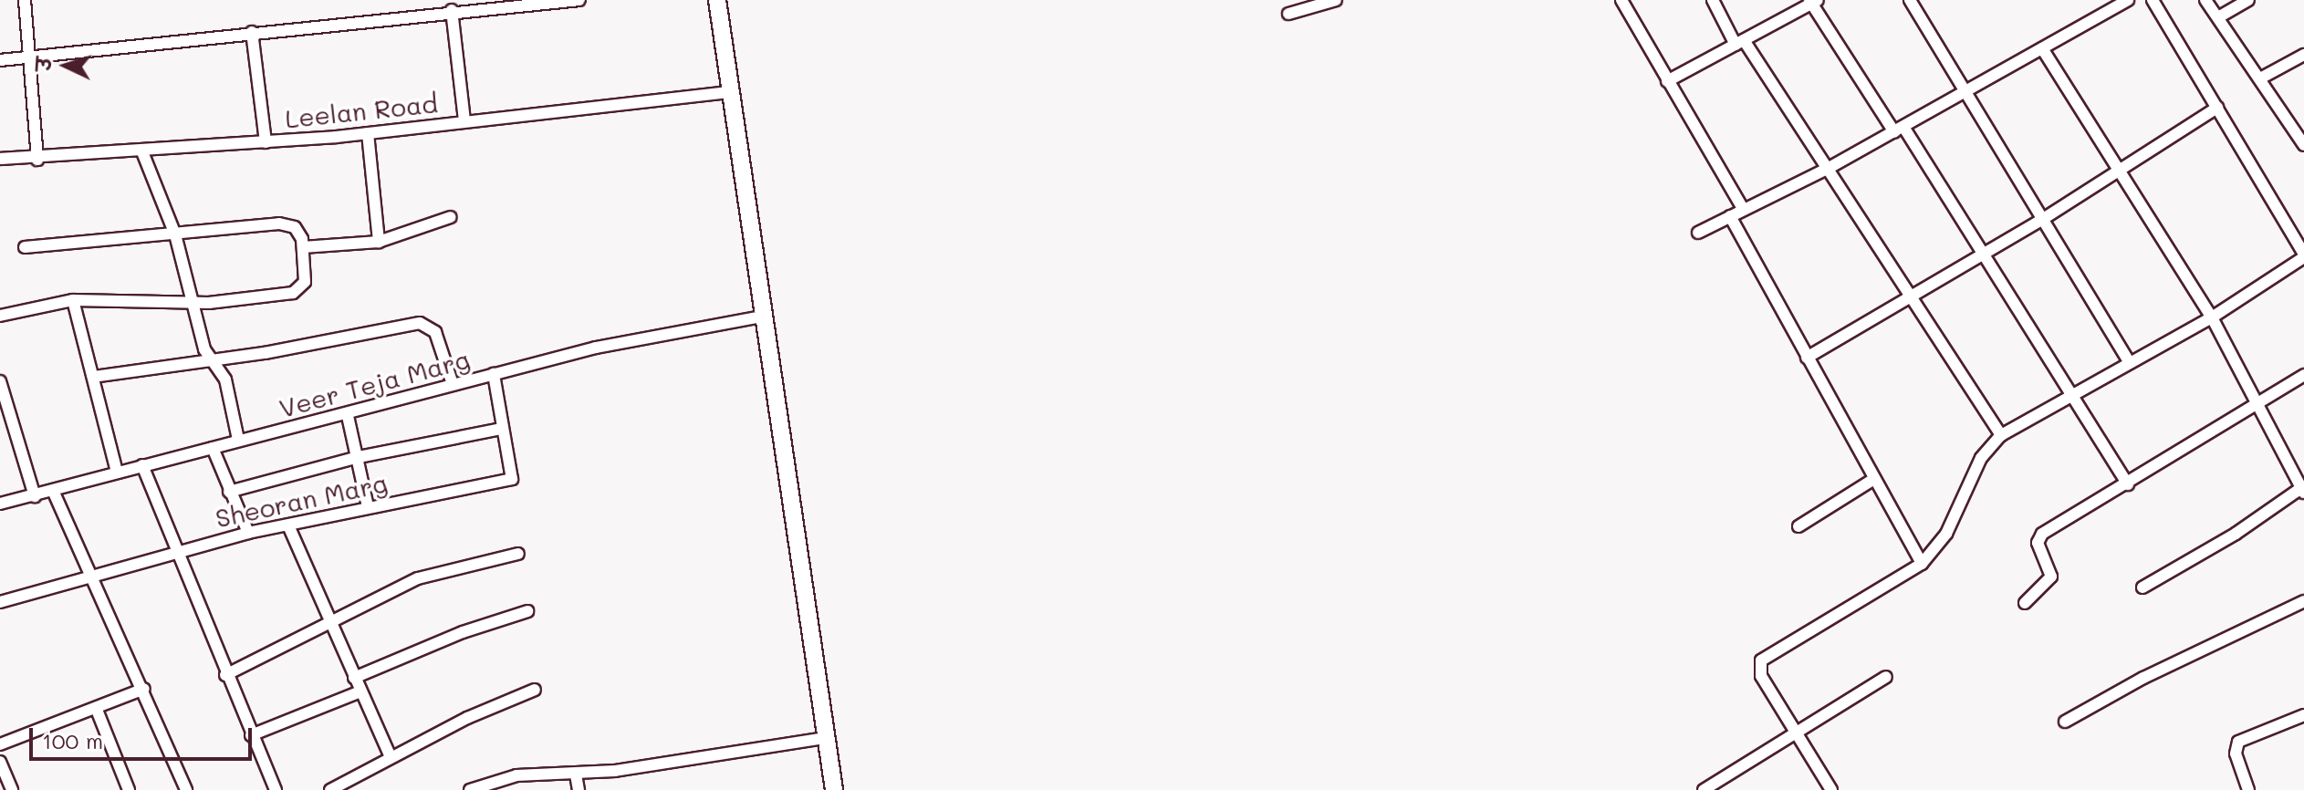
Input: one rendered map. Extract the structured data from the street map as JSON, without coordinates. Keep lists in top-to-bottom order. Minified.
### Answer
{"streets":{"street":["Leelan Road","Veer Teja Marg","Sheoran Marg"]},"crossings":[["Veer Teja Marg","Sheoran Marg"]],"scale_bar":"100 m","north":"left"}
